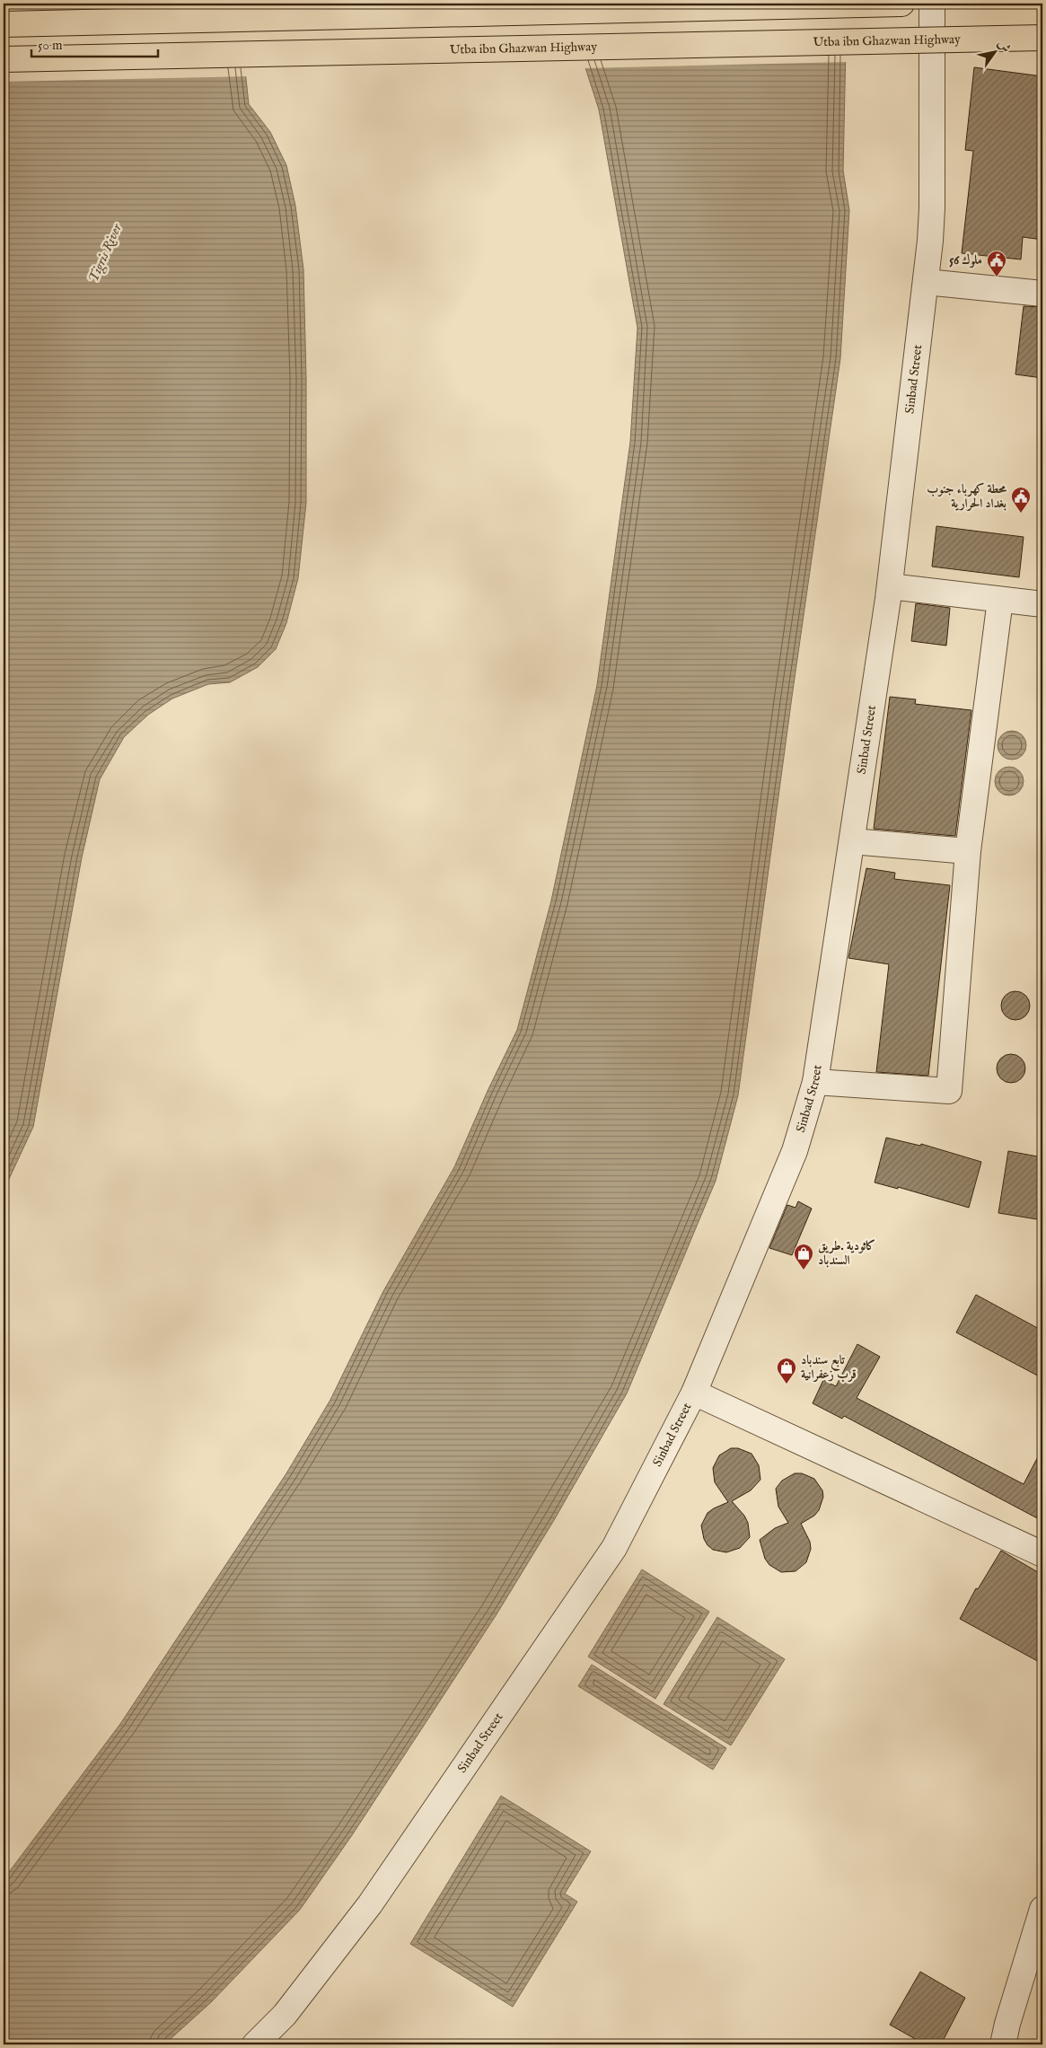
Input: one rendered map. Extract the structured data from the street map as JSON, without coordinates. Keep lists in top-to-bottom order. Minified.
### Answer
{"streets":{"highway":["Utba ibn Ghazwan Highway"],"street":["Sinbad Street"]},"water":["Tigris River"],"places":{"public building":["ملوك 56","محطة كهرباء جنوب بغداد الحرارية"],"shop":["كاثودية .طريق السندباد","تابع سندباد قرب زعفرانية"]},"scale_bar":"50 m","north":"top right"}
